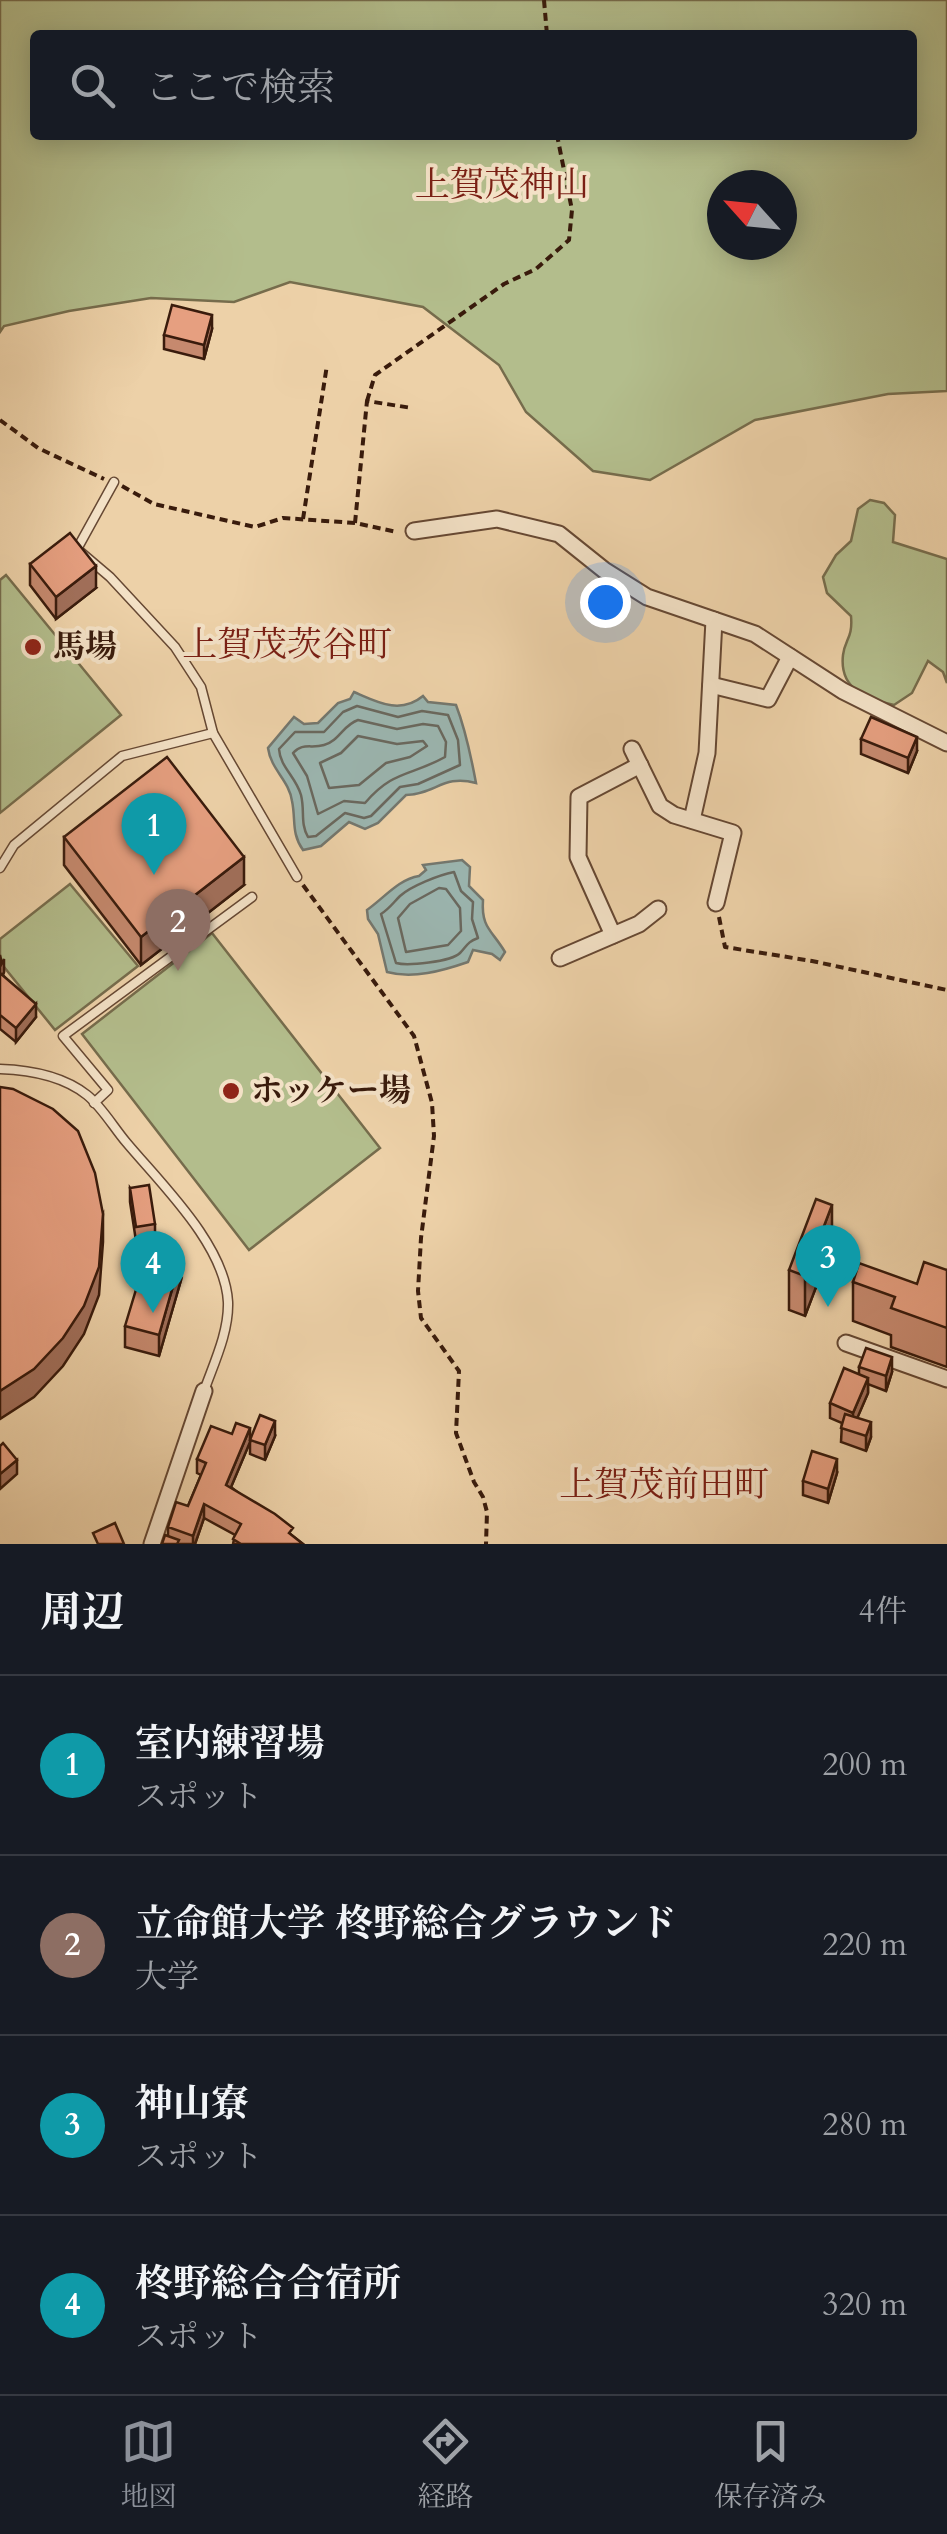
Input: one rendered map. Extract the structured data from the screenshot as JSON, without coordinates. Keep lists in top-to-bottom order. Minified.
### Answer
{"districts":["上賀茂神山","上賀茂茨谷町","上賀茂前田町"],"places":["馬場","ホッケー場"],"north":"top left","page":{"search":"ここで検索","pins":["1","2","3","4"],"heading":["周辺","4件"],"list":[{"mark":"1","name":"室内練習場","note":"スポット","value":"200 m"},{"mark":"2","name":"立命館大学 柊野総合グラウンド","note":"大学","value":"220 m"},{"mark":"3","name":"神山寮","note":"スポット","value":"280 m"},{"mark":"4","name":"柊野総合合宿所","note":"スポット","value":"320 m"}],"nav":["地図","経路","保存済み"]}}
